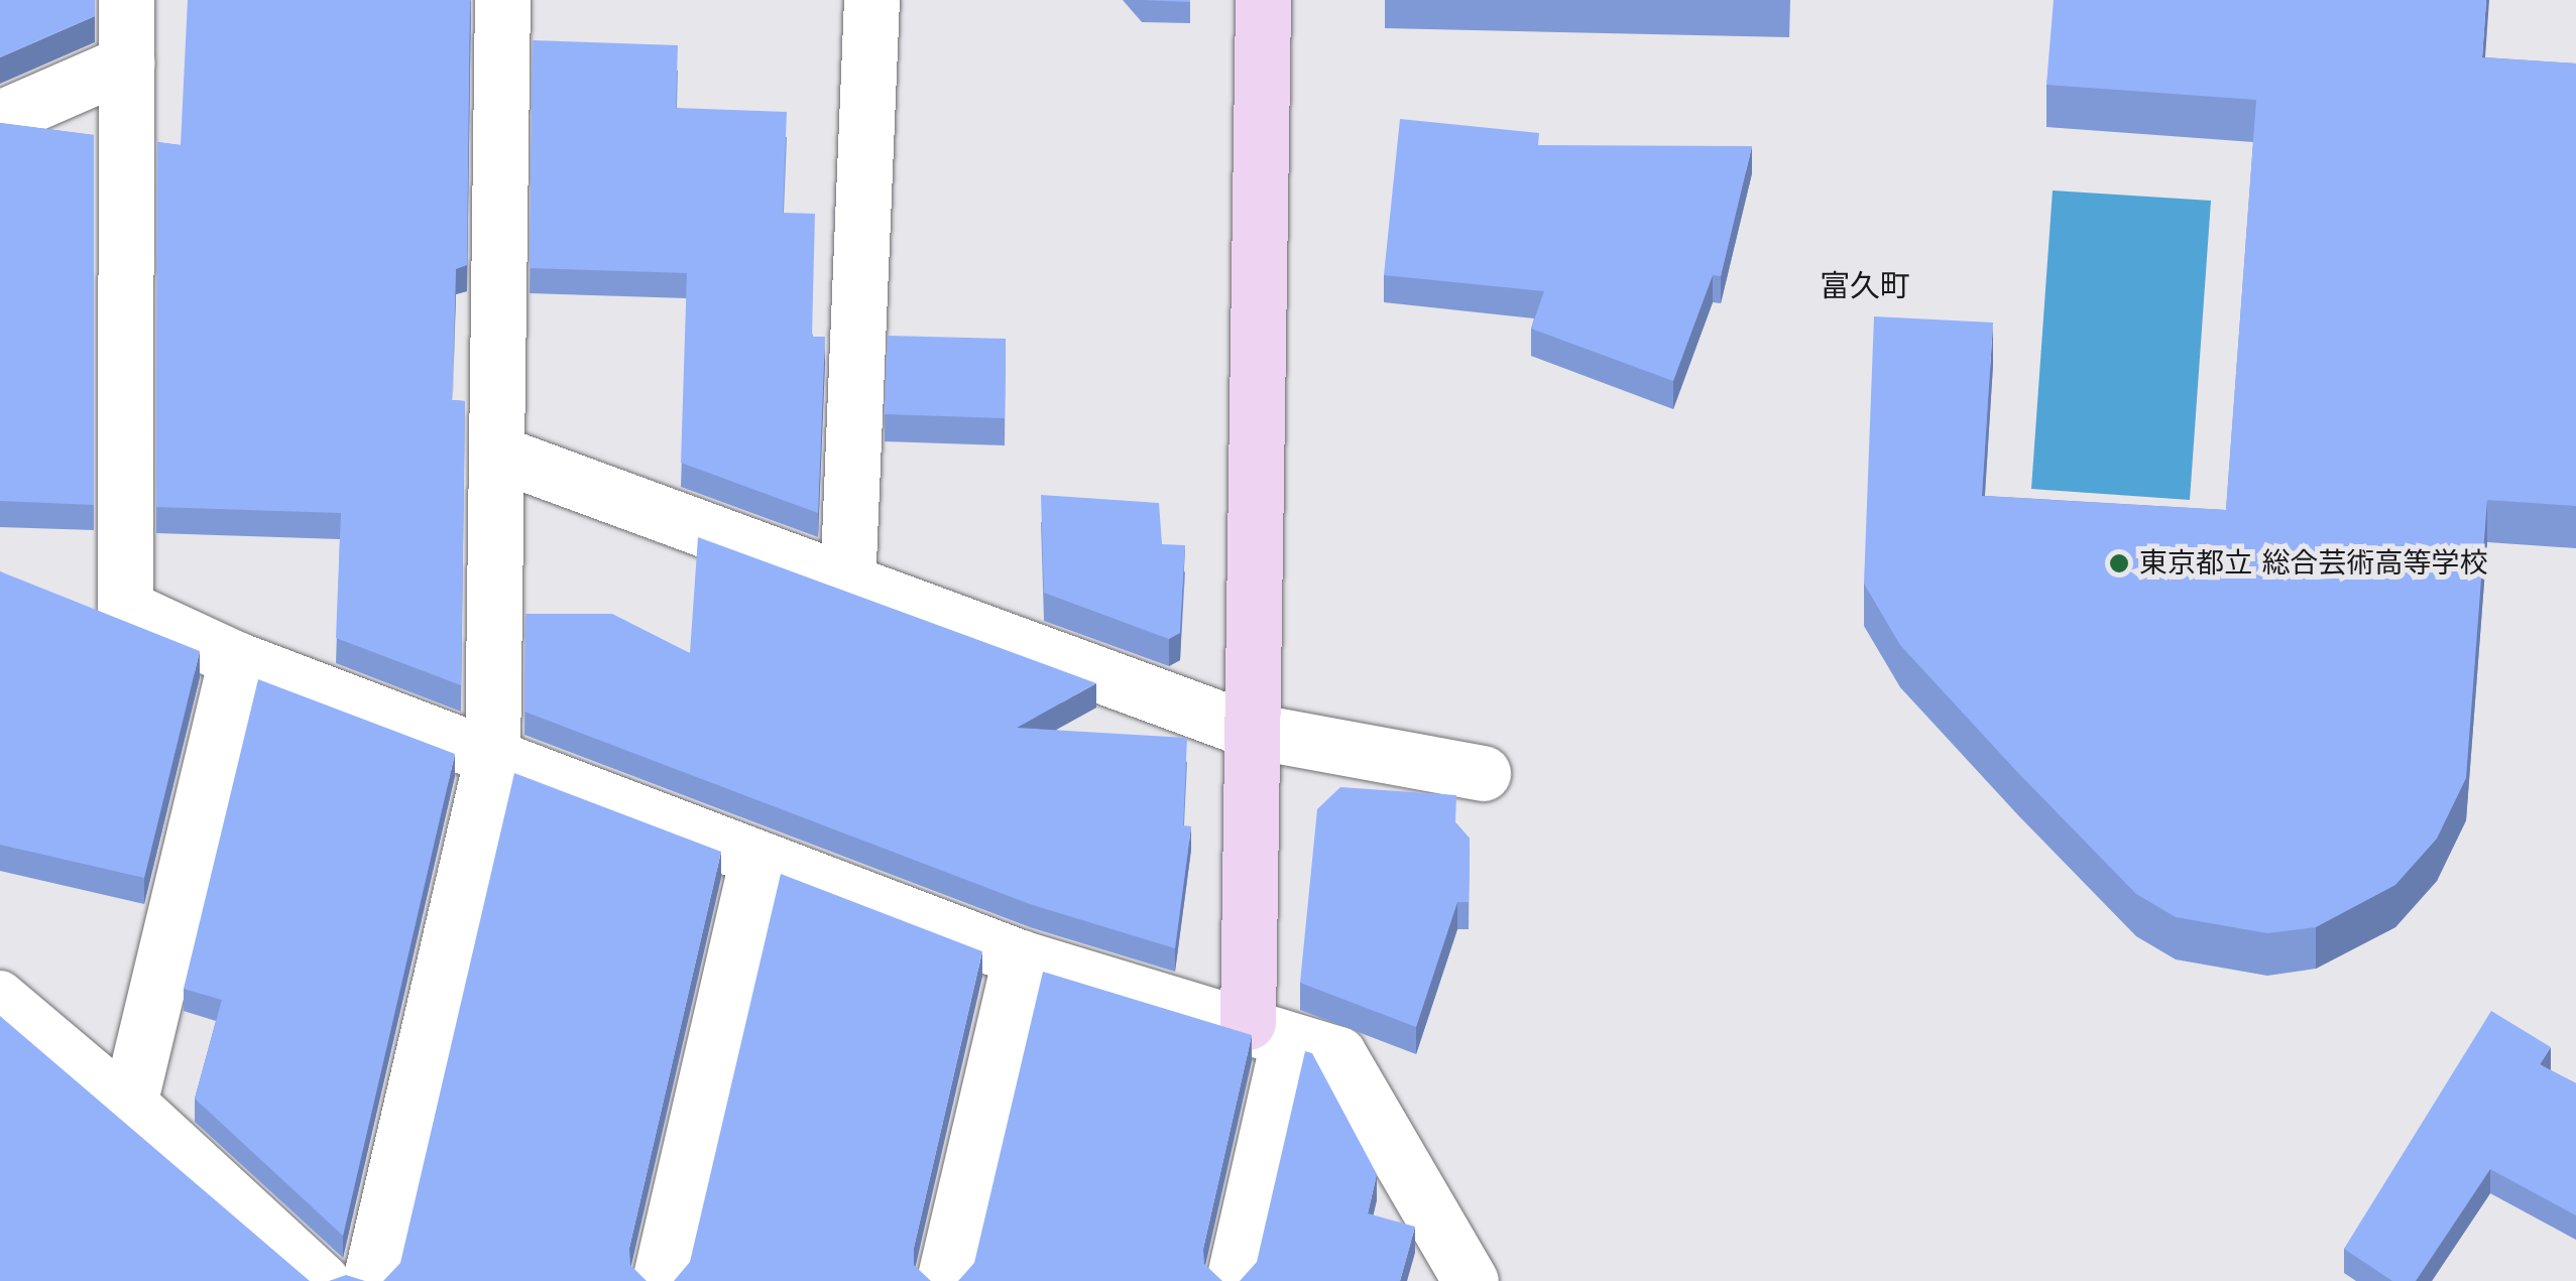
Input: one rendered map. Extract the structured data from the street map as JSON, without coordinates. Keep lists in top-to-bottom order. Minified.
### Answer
{"districts":["富久町"],"places":["東京都立 総合芸術高等学校"]}
